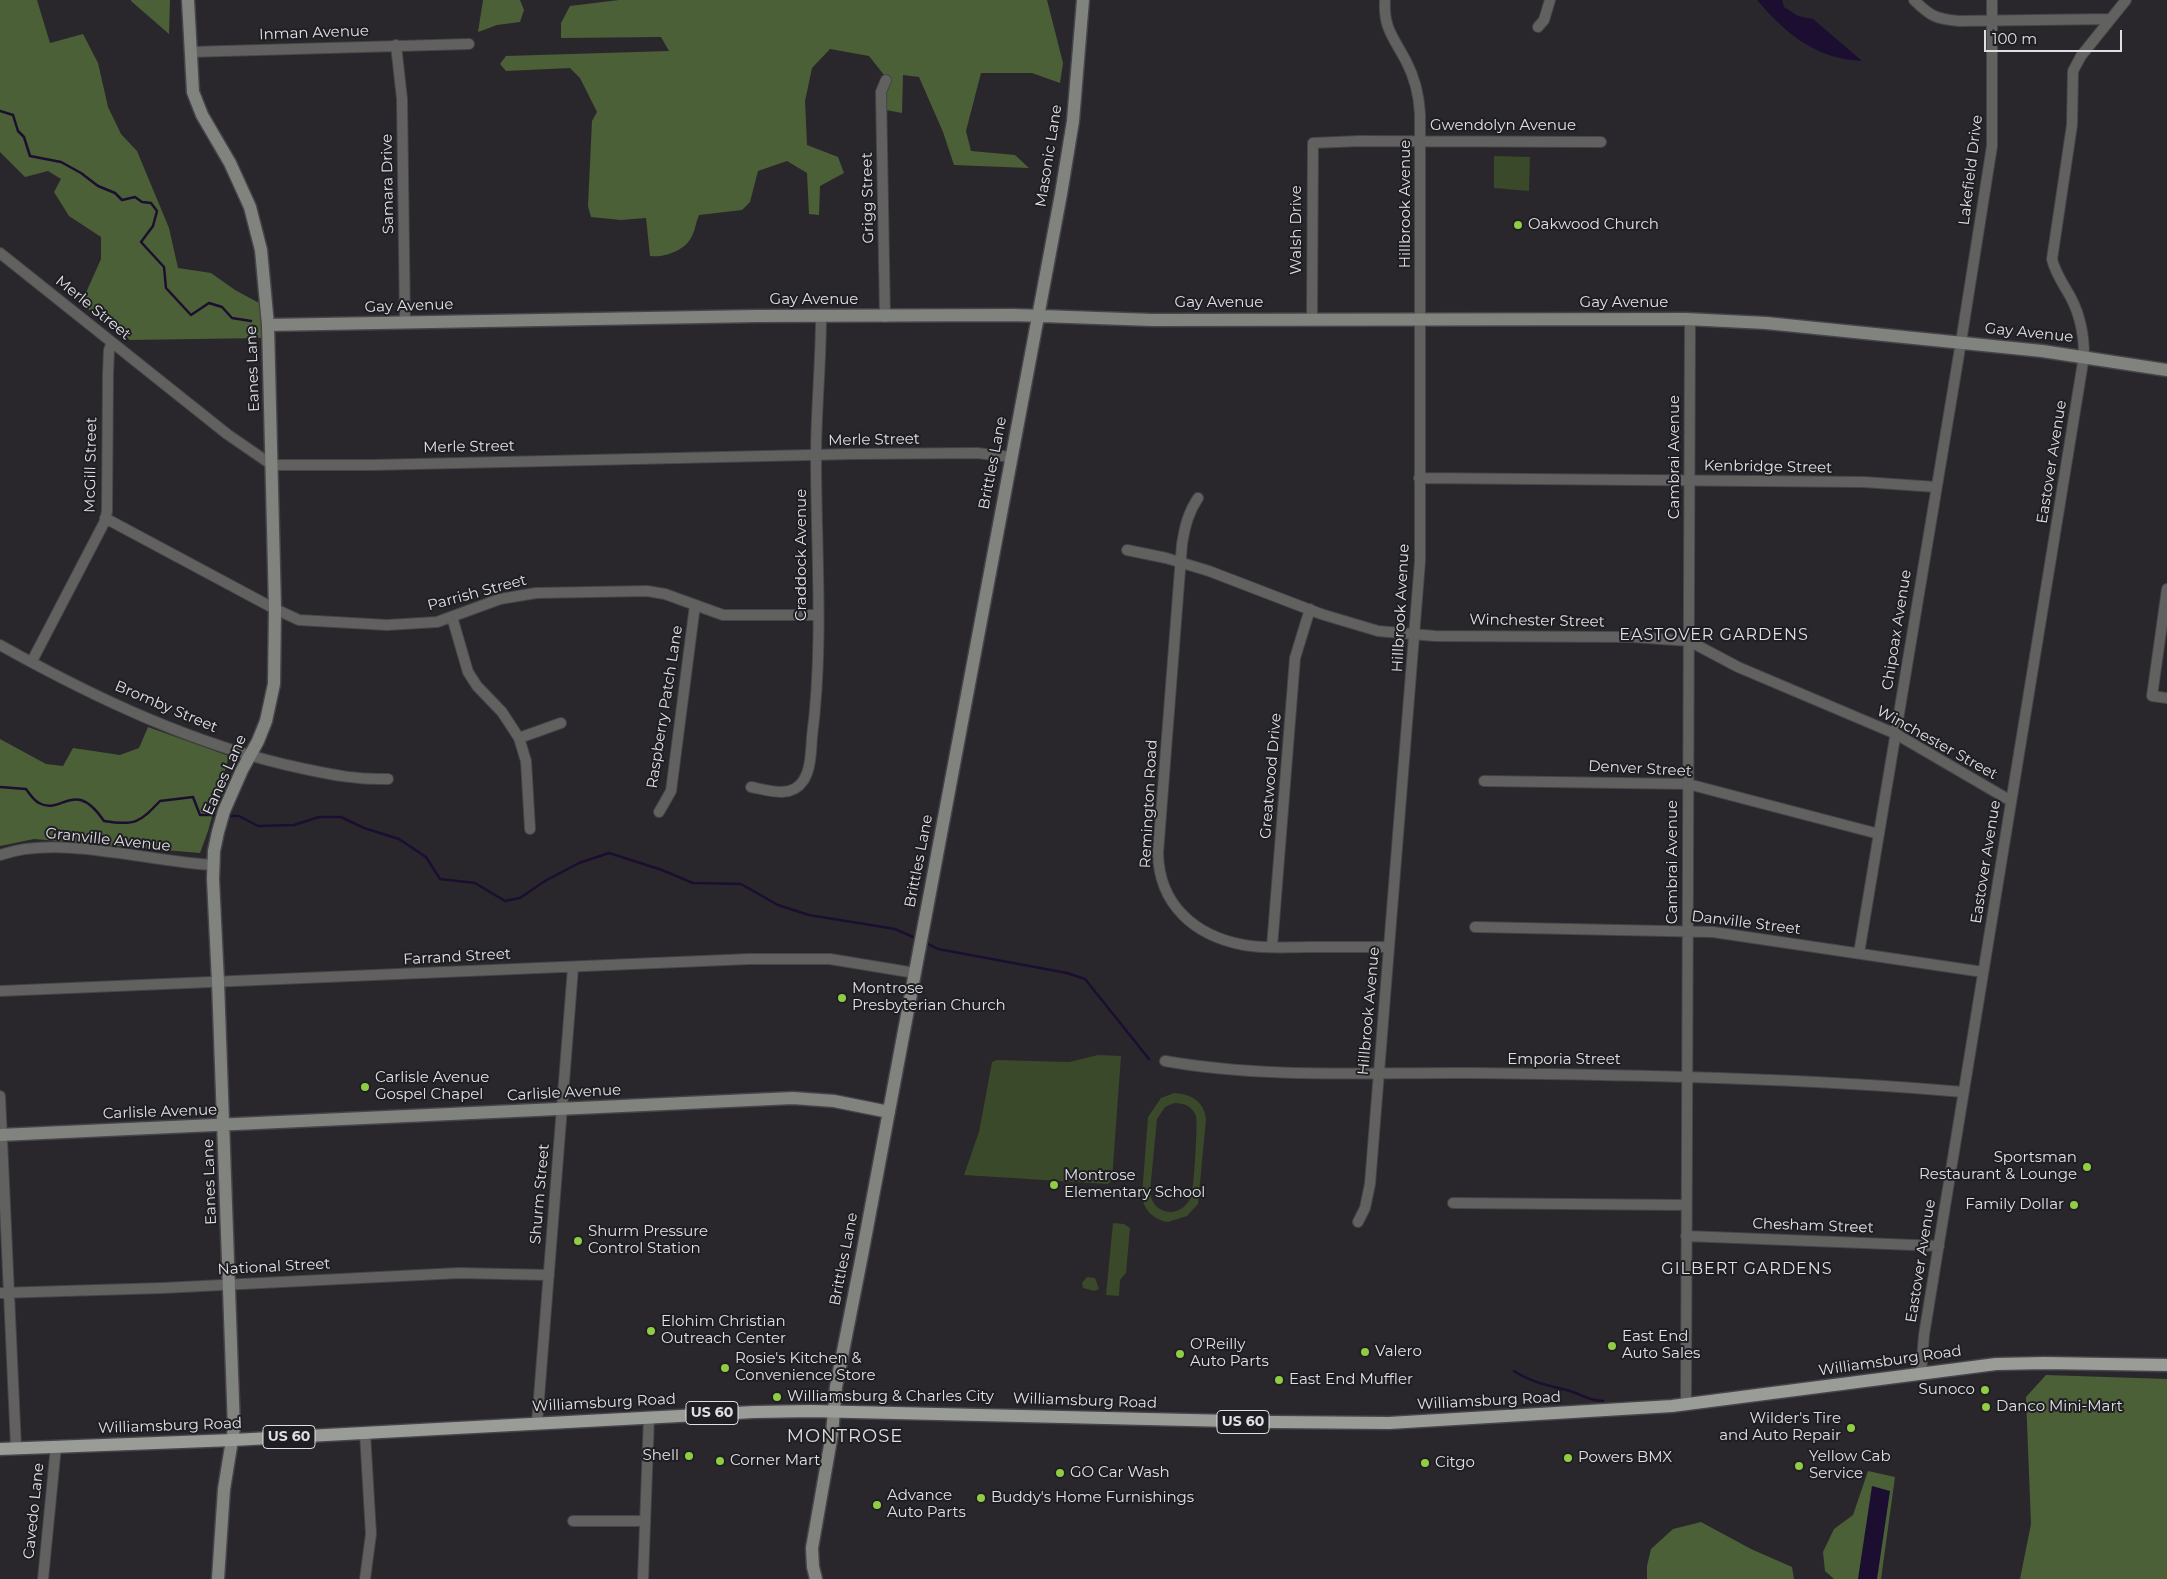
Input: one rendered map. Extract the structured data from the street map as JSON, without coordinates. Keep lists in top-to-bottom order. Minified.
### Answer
{"streets":{"main road":["Williamsburg Road","US 60"],"street":["Inman Avenue","Gwendolyn Avenue","Masonic Lane","Lakefield Drive","Samara Drive","Grigg Street","Hillbrook Avenue","Walsh Drive","Gay Avenue","Merle Street","Eanes Lane","Cambrai Avenue","Eastover Avenue","Brittles Lane","McGill Street","Kenbridge Street","Craddock Avenue","Parrish Street","Winchester Street","Chipoax Avenue","Bromby Street","Raspberry Patch Lane","Denver Street","Greatwood Drive","Remington Road","Granville Avenue","Danville Street","Farrand Street","Emporia Street","Carlisle Avenue","Shurm Street","Chesham Street","National Street","Cavedo Lane"]},"crossings":[["Inman Avenue","Samara Drive"],["Inman Avenue","Eanes Lane"],["Gwendolyn Avenue","Hillbrook Avenue"],["Gwendolyn Avenue","Walsh Drive"],["Masonic Lane","Gay Avenue"],["Masonic Lane","Brittles Lane"],["Lakefield Drive","Gay Avenue"],["Lakefield Drive","Chipoax Avenue"],["Samara Drive","Gay Avenue"],["Grigg Street","Gay Avenue"],["Hillbrook Avenue","Gay Avenue"],["Hillbrook Avenue","Kenbridge Street"],["Hillbrook Avenue","Winchester Street"],["Hillbrook Avenue","Remington Road"],["Hillbrook Avenue","Emporia Street"],["Walsh Drive","Gay Avenue"],["Gay Avenue","Eanes Lane"],["Gay Avenue","Cambrai Avenue"],["Gay Avenue","Eastover Avenue"],["Gay Avenue","Brittles Lane"],["Gay Avenue","Craddock Avenue"],["Gay Avenue","Chipoax Avenue"],["Merle Street","Eanes Lane"],["Merle Street","Brittles Lane"],["Merle Street","McGill Street"],["Merle Street","Craddock Avenue"],["Eanes Lane","Parrish Street"],["Eanes Lane","Bromby Street"],["Eanes Lane","Granville Avenue"],["Eanes Lane","Farrand Street"],["Eanes Lane","Carlisle Avenue"],["Eanes Lane","National Street"],["Eanes Lane","Williamsburg Road"],["Cambrai Avenue","Kenbridge Street"],["Cambrai Avenue","Winchester Street"],["Cambrai Avenue","Denver Street"],["Cambrai Avenue","Danville Street"],["Cambrai Avenue","Emporia Street"],["Cambrai Avenue","Chesham Street"],["Cambrai Avenue","Williamsburg Road"],["Eastover Avenue","Winchester Street"],["Eastover Avenue","Danville Street"],["Eastover Avenue","Emporia Street"],["Eastover Avenue","Chesham Street"],["Eastover Avenue","Williamsburg Road"],["Brittles Lane","Farrand Street"],["Brittles Lane","Carlisle Avenue"],["Brittles Lane","Williamsburg Road"],["McGill Street","Parrish Street"],["McGill Street","Bromby Street"],["Kenbridge Street","Chipoax Avenue"],["Craddock Avenue","Parrish Street"],["Parrish Street","Raspberry Patch Lane"],["Winchester Street","Chipoax Avenue"],["Winchester Street","Greatwood Drive"],["Winchester Street","Remington Road"],["Chipoax Avenue","Denver Street"],["Chipoax Avenue","Danville Street"],["Greatwood Drive","Remington Road"],["Farrand Street","Shurm Street"],["Carlisle Avenue","Shurm Street"],["Shurm Street","National Street"],["Shurm Street","Williamsburg Road"],["Williamsburg Road","Cavedo Lane"]],"districts":["EASTOVER GARDENS","GILBERT GARDENS","MONTROSE"],"places":["Oakwood Church","Montrose Presbyterian Church","Carlisle Avenue Gospel Chapel","Sportsman Restaurant & Lounge","Montrose Elementary School","Family Dollar","Shurm Pressure Control Station","Elohim Christian Outreach Center","East End Auto Sales","Valero","O'Reilly Auto Parts","Rosie's Kitchen & Convenience Store","East End Muffler","Sunoco","Williamsburg & Charles City","Danco Mini-Mart","Wilder's Tire and Auto Repair","Shell","Powers BMX","Corner Mart","Citgo","Yellow Cab Service","GO Car Wash","Buddy's Home Furnishings","Advance Auto Parts"],"scale_bar":"100 m"}
